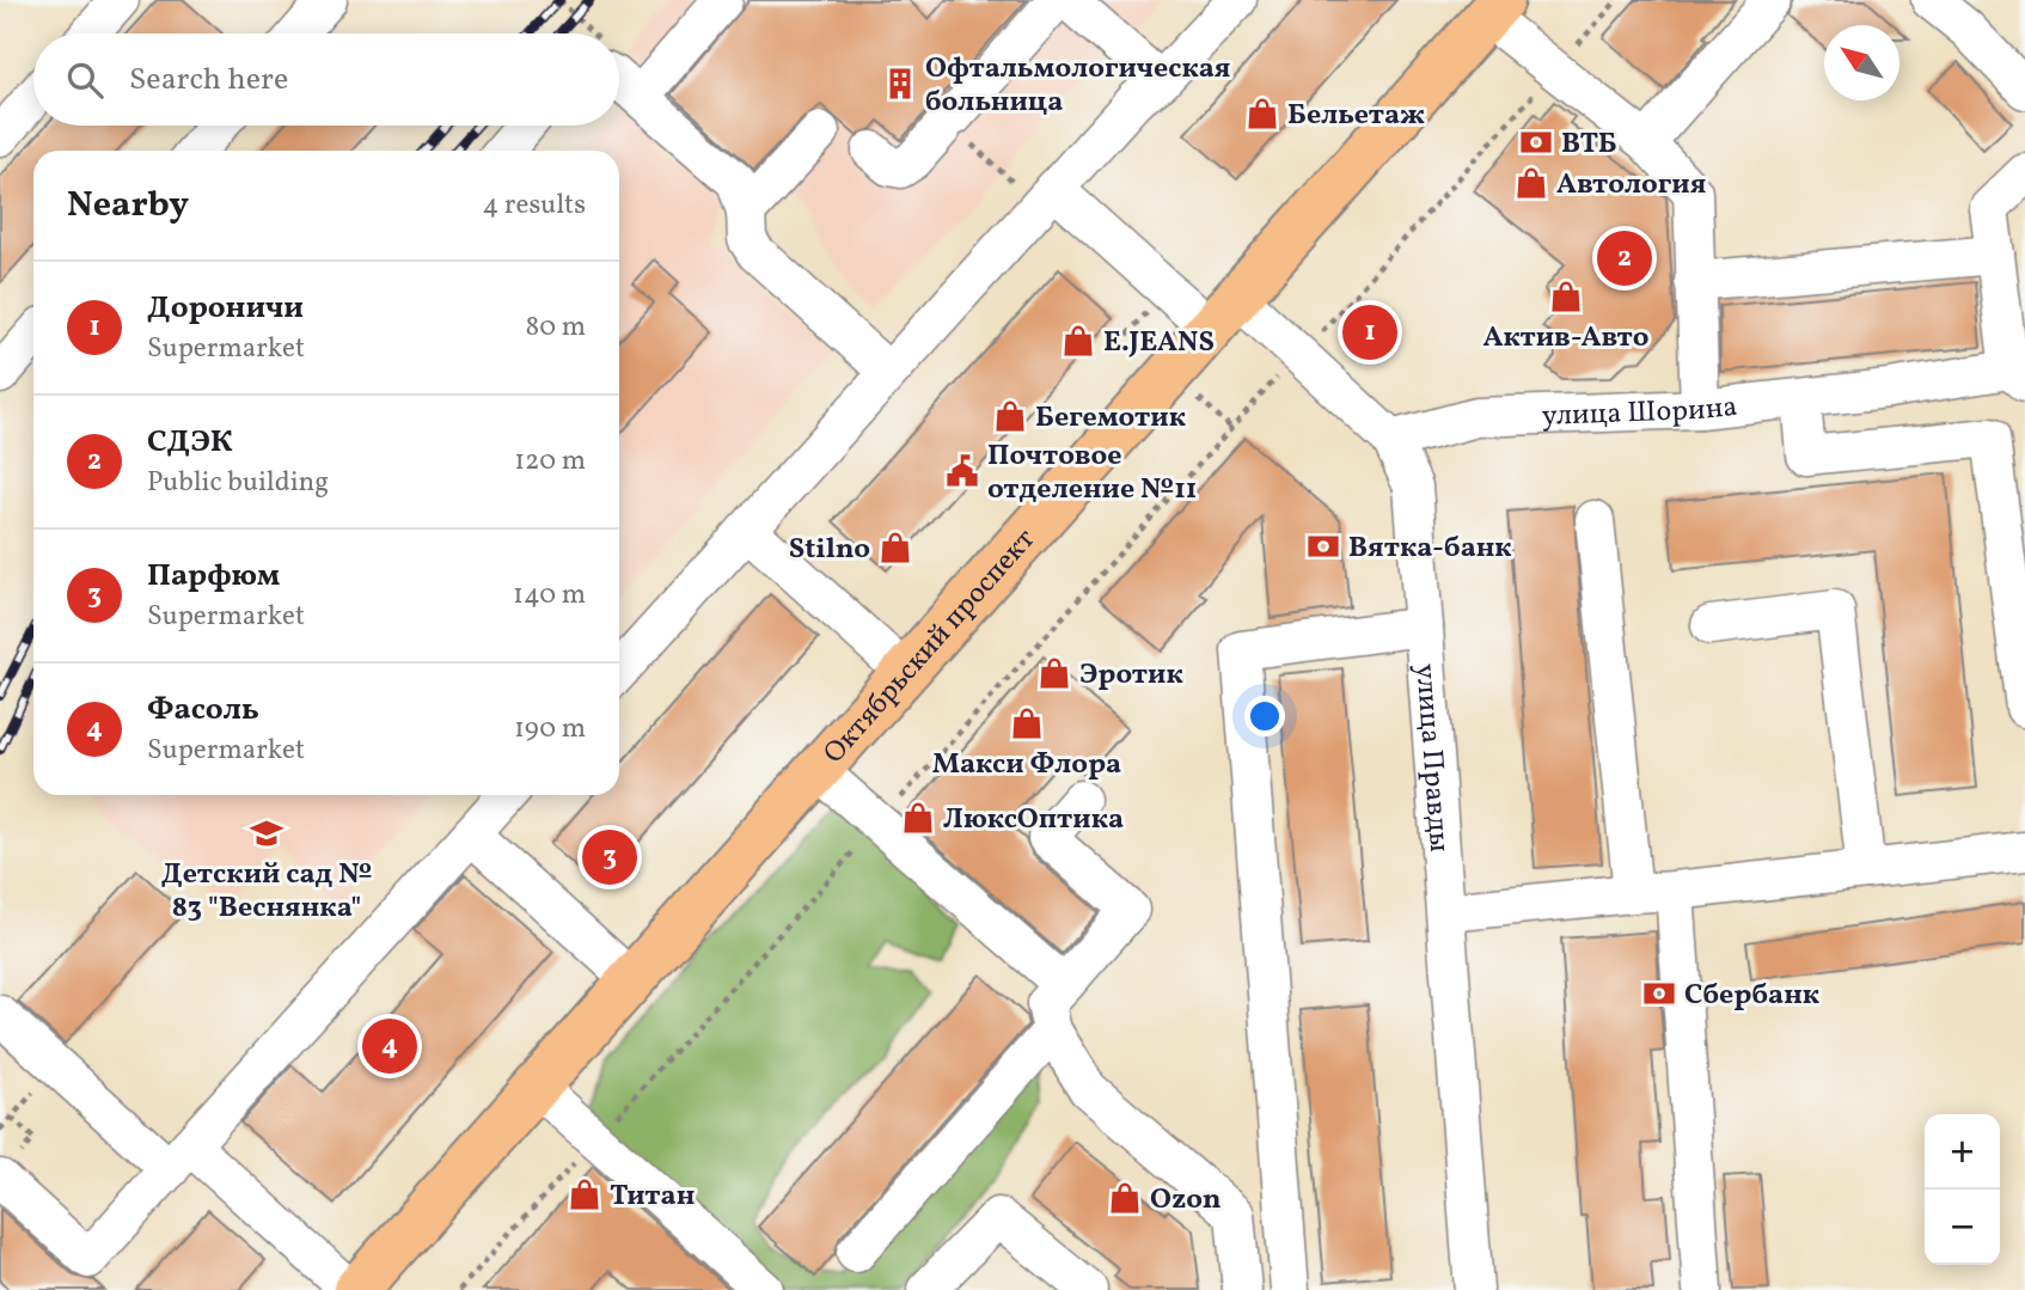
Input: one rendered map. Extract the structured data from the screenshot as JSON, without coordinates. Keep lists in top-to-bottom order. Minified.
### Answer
{"streets":{"main road":["Октябрьский проспект"],"street":["улица Шорина","улица Правды"]},"crossings":[["улица Шорина","улица Правды"],["Октябрьский проспект","улица Правды"]],"places":{"building":["Офтальмологическая больница"],"shop":["Бельетаж","Автология","Актив-Авто","E.JEANS","Бегемотик","Stilno","Эротик","Макси Флора","ЛюксОптика","Титан","Ozon"],"bank":["ВТБ","Вятка-банк","Сбербанк"],"public building":["Почтовое отделение №11"],"school or university":["Детский сад № 83 \"Веснянка\""]},"north":"top left","page":{"search":"Search here","heading":["Nearby","4 results"],"pins":["2","1","3","4"],"list":[{"mark":"1","name":"Дороничи","note":"Supermarket","value":"80 m"},{"mark":"2","name":"СДЭК","note":"Public building","value":"120 m"},{"mark":"3","name":"Парфюм","note":"Supermarket","value":"140 m"},{"mark":"4","name":"Фасоль","note":"Supermarket","value":"190 m"}],"map_buttons":["+","−"]}}
